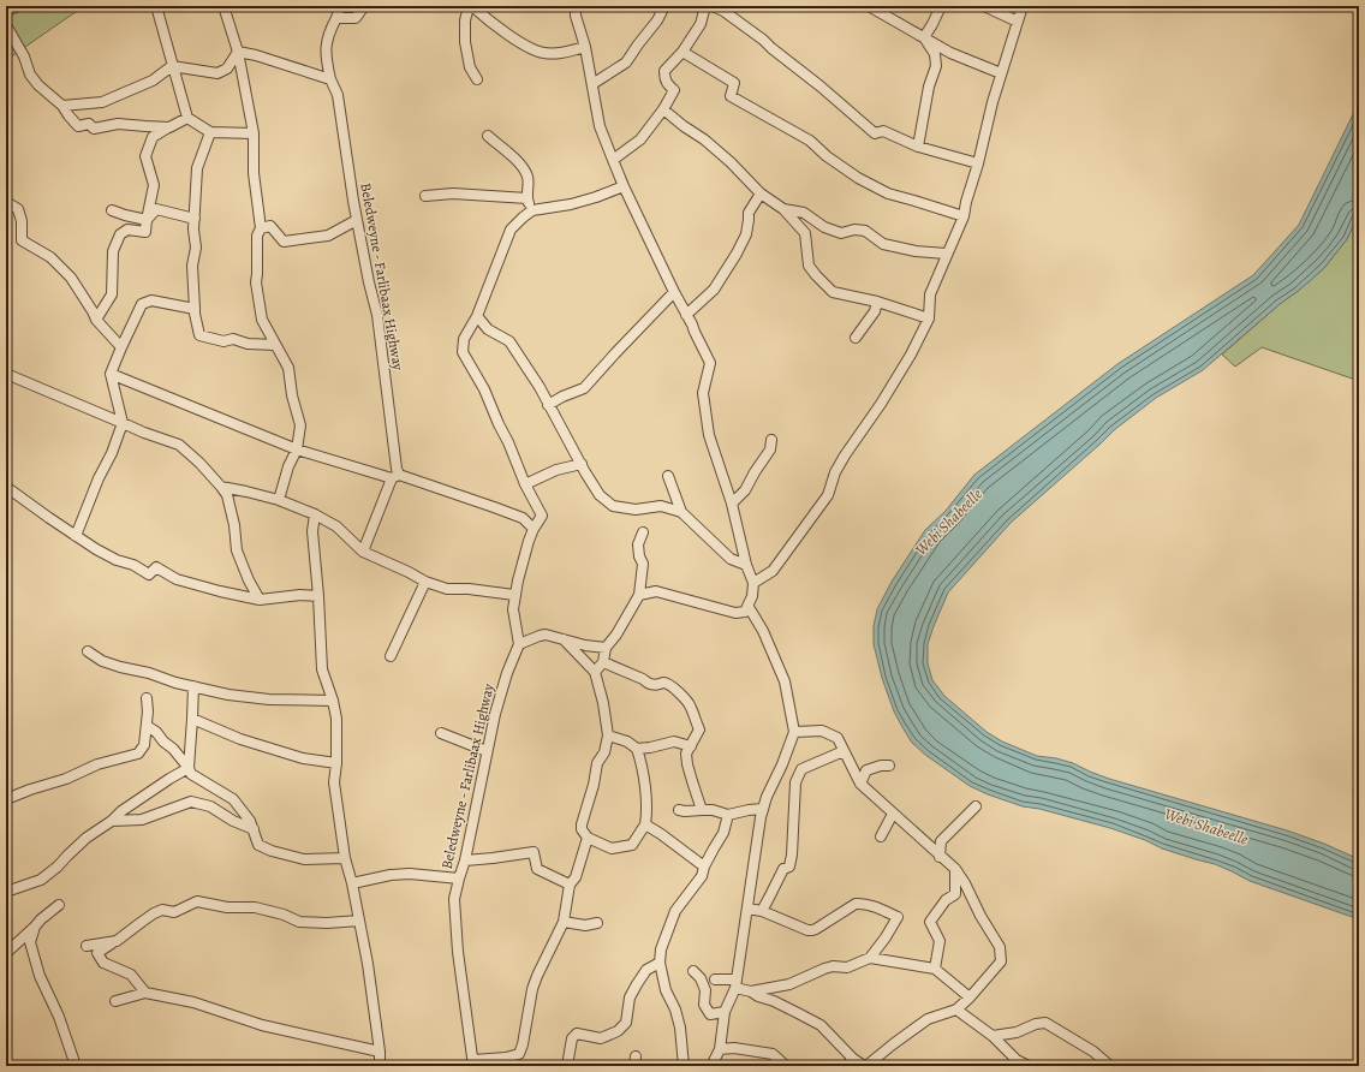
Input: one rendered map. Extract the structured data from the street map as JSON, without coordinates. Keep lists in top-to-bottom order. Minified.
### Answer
{"streets":{"street":["Beledweyne - Farlibaax Highway"]},"water":["Webi Shabeelle"]}
